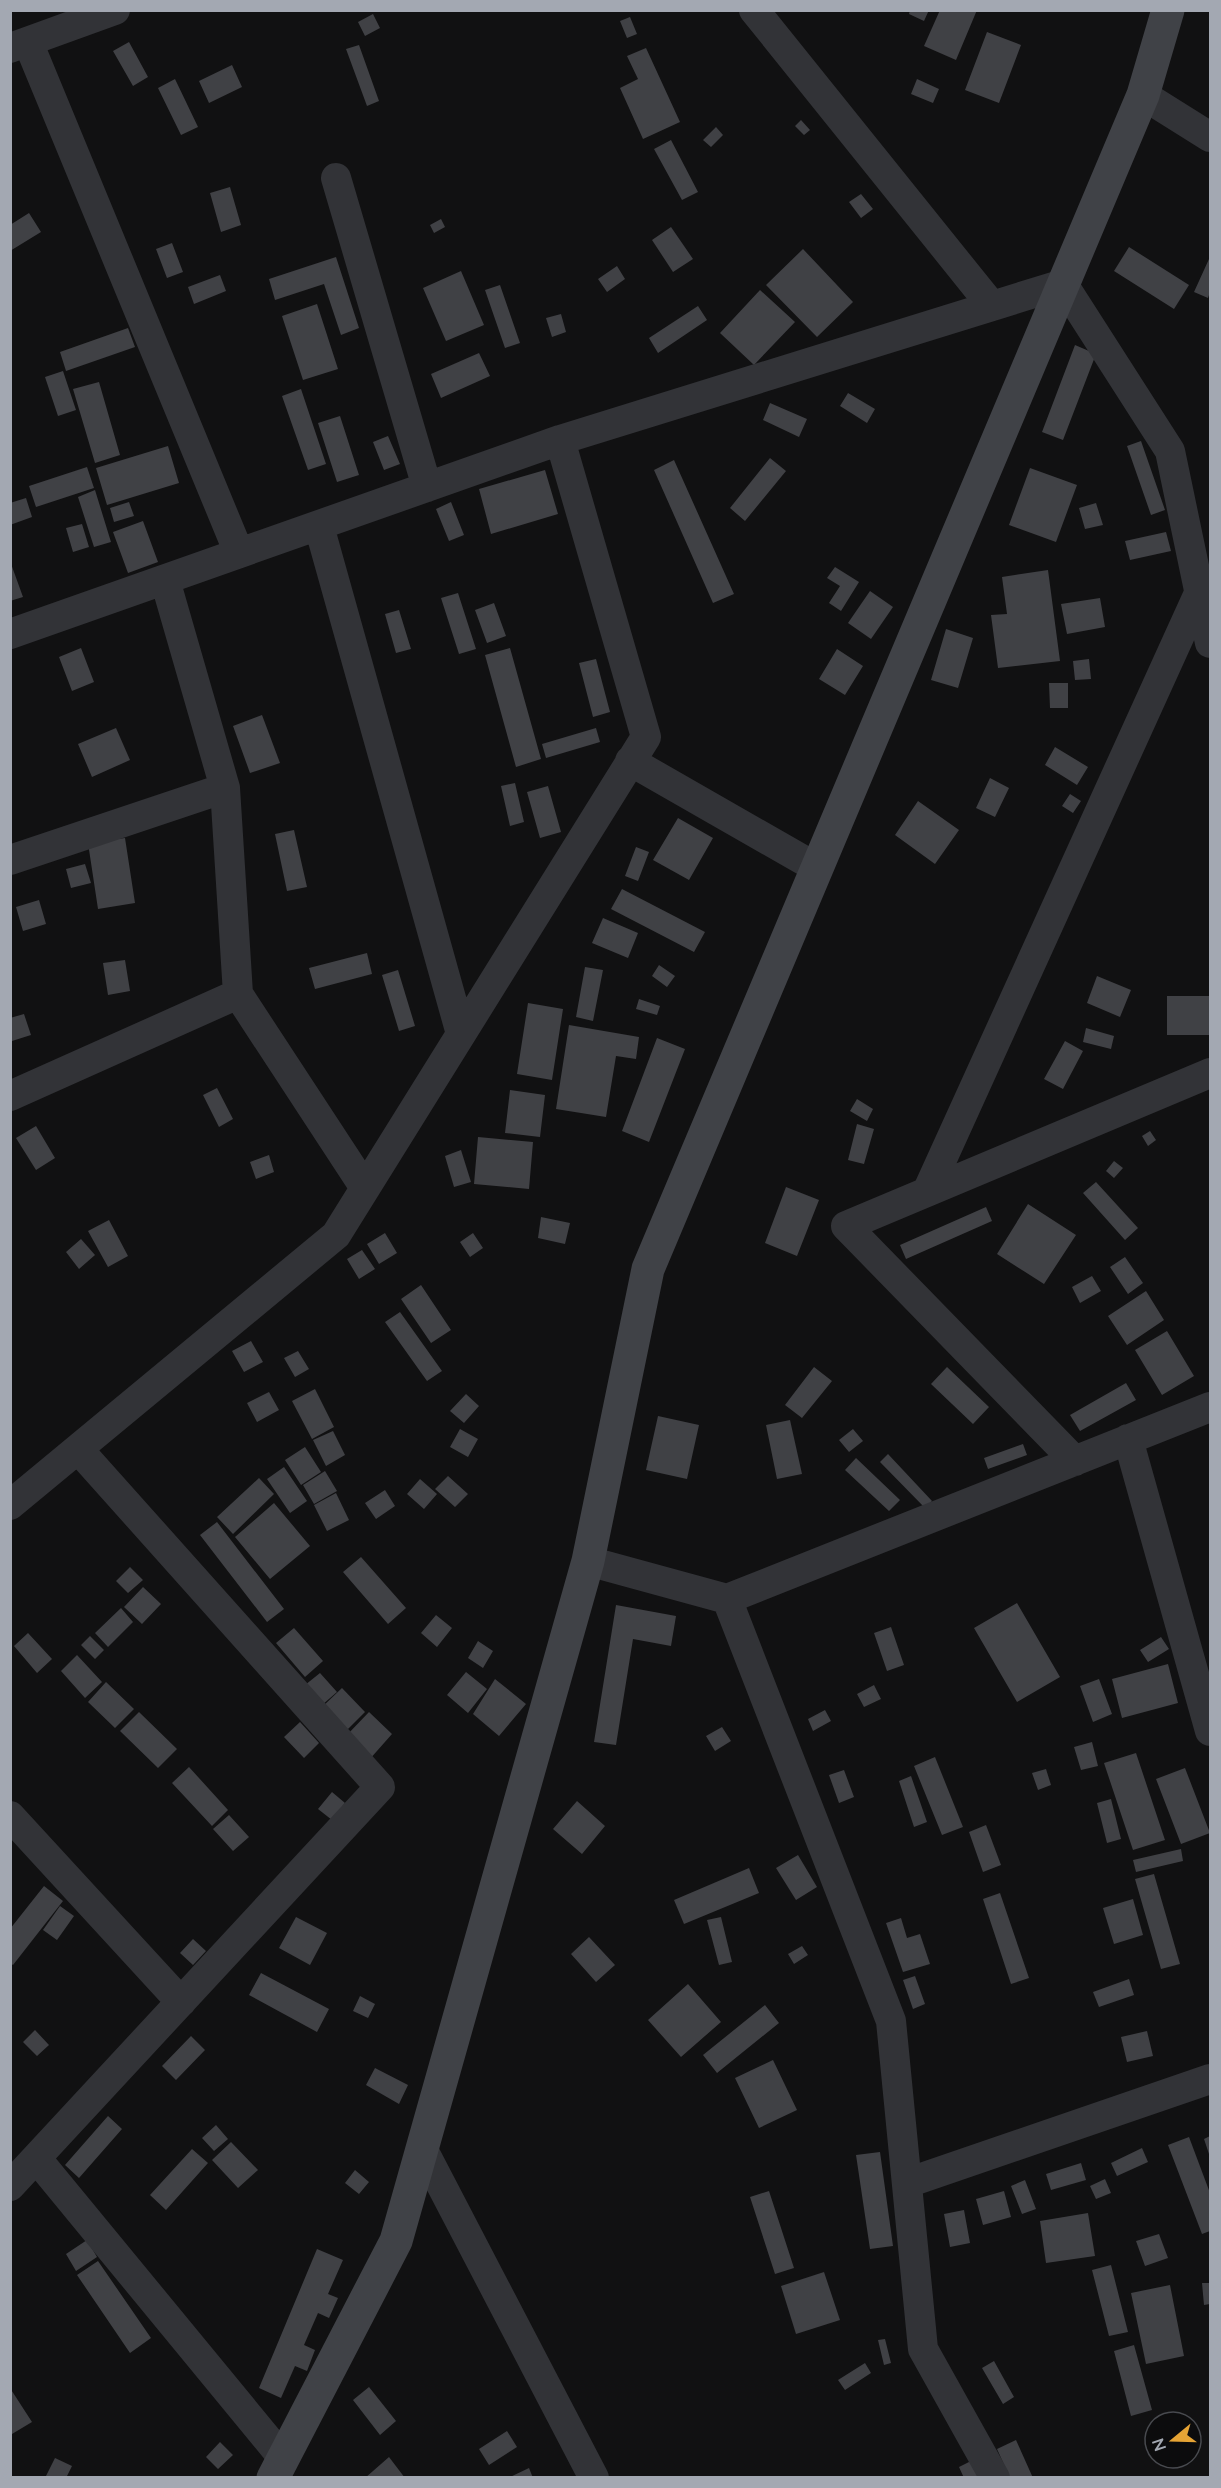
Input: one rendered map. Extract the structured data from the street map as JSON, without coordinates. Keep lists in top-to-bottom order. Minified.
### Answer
{"north":"left"}
